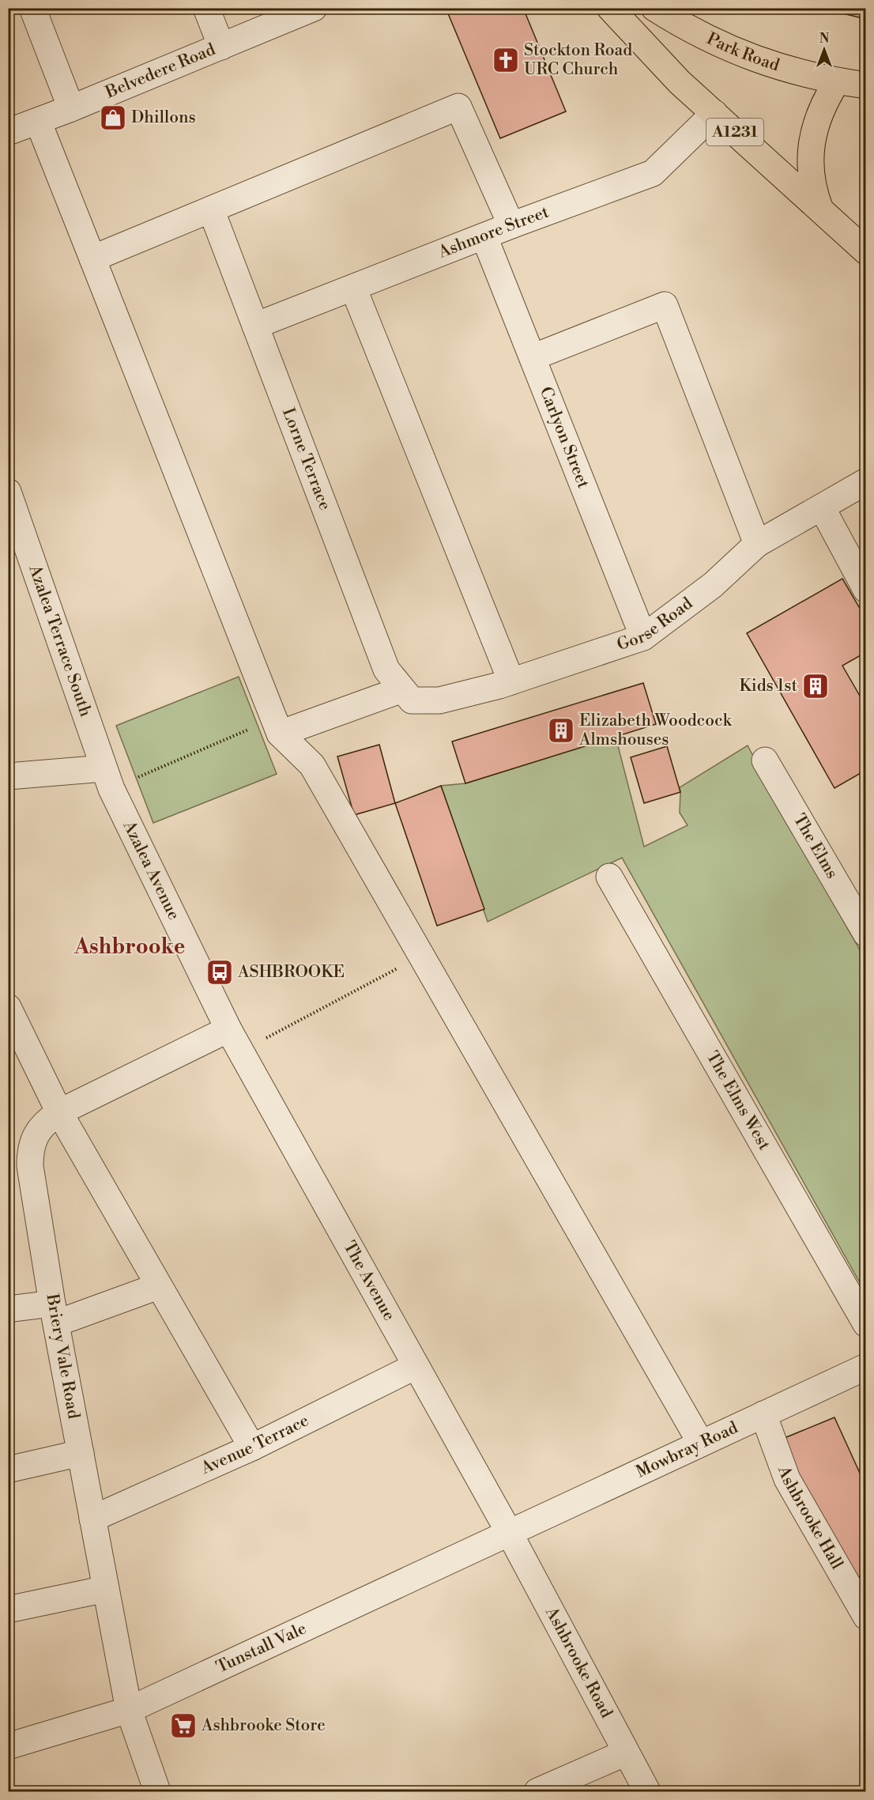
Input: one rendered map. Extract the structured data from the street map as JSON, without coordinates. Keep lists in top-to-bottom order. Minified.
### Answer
{"streets":{"highway":["Park Road","A1231"],"street":["Belvedere Road","Ashmore Street","Carlyon Street","Lorne Terrace","Gorse Road","Azalea Terrace South","The Elms","Azalea Avenue","The Elms West","The Avenue","Briery Vale Road","Avenue Terrace","Mowbray Road","Ashbrooke Hall","Tunstall Vale","Ashbrooke Road"]},"crossings":[["Park Road","A1231"],["A1231","Ashmore Street"],["Ashmore Street","Carlyon Street"],["Ashmore Street","Lorne Terrace"],["Carlyon Street","Gorse Road"],["Lorne Terrace","Gorse Road"],["Azalea Terrace South","Azalea Avenue"],["Azalea Avenue","The Avenue"],["Azalea Avenue","Briery Vale Road"],["The Avenue","Briery Vale Road"],["The Avenue","Avenue Terrace"],["The Avenue","Mowbray Road"],["The Avenue","Tunstall Vale"],["The Avenue","Ashbrooke Road"],["Briery Vale Road","Avenue Terrace"],["Briery Vale Road","Tunstall Vale"],["Mowbray Road","Ashbrooke Hall"],["Mowbray Road","Tunstall Vale"],["Mowbray Road","Ashbrooke Road"],["Tunstall Vale","Ashbrooke Road"]],"districts":["Ashbrooke"],"places":{"church":["Stockton Road URC Church"],"shop":["Dhillons"],"building":["Kids 1st","Elizabeth Woodcock Almshouses"],"bus stop":["ASHBROOKE"],"supermarket":["Ashbrooke Store"]},"north":"top"}
